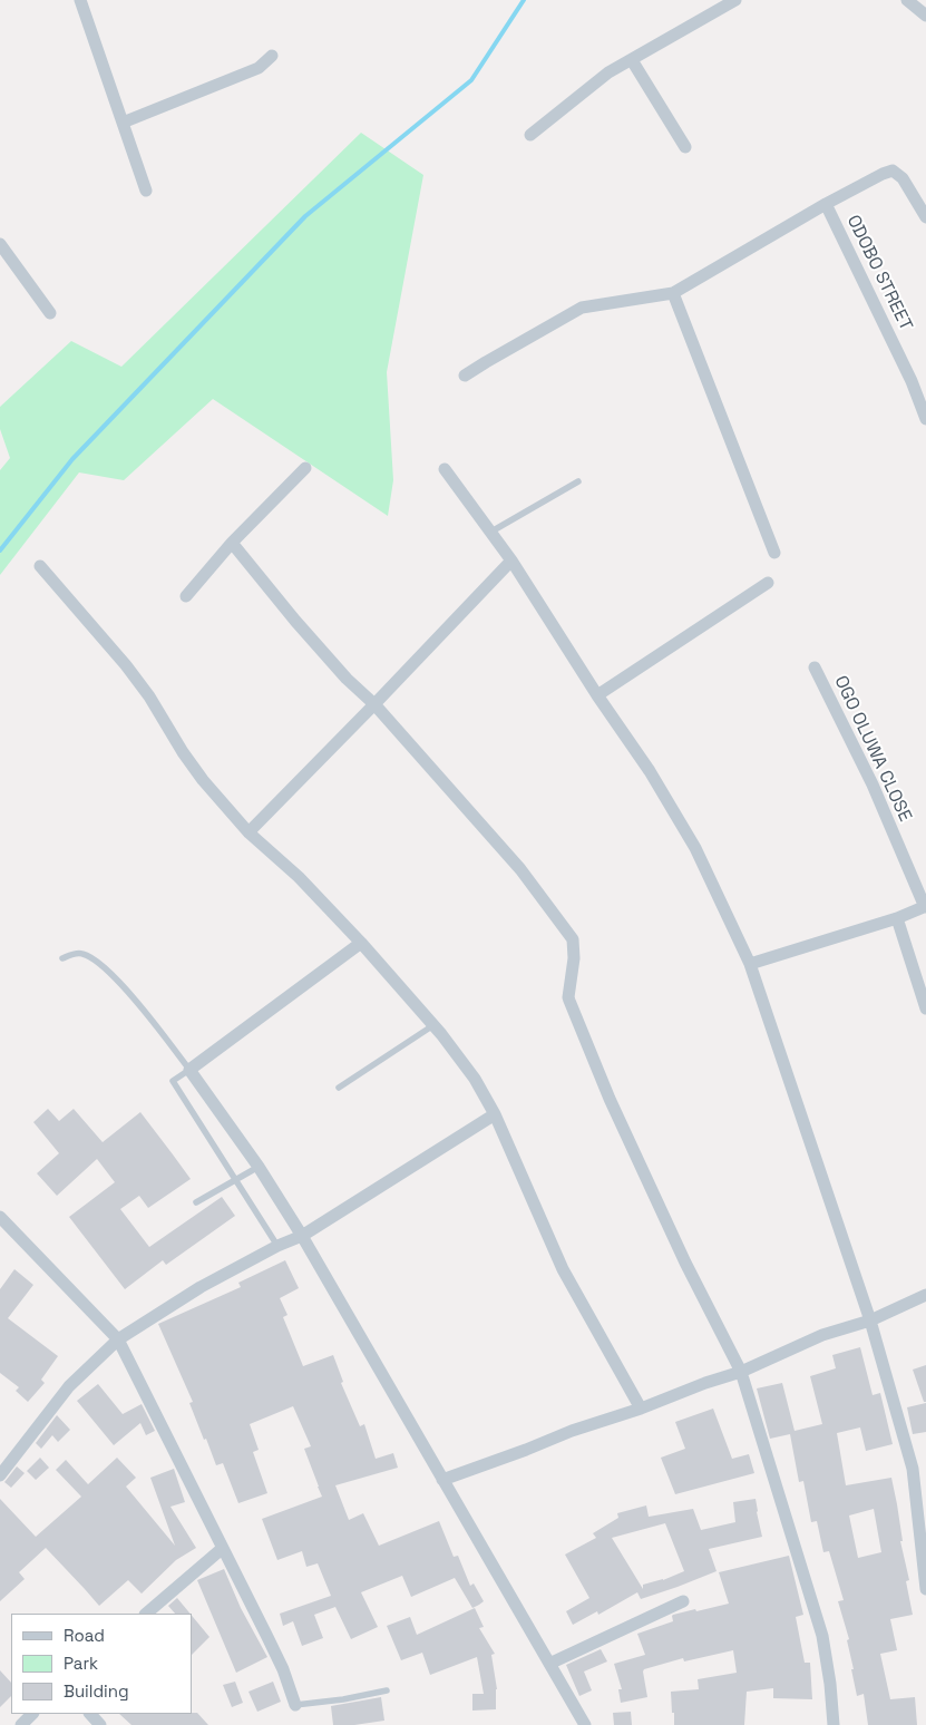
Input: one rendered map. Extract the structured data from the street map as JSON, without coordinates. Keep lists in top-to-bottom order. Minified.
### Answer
{"streets":{"street":["ODOBO STREET","OGO OLUWA CLOSE"]},"legend":["Road","Park","Building"]}
